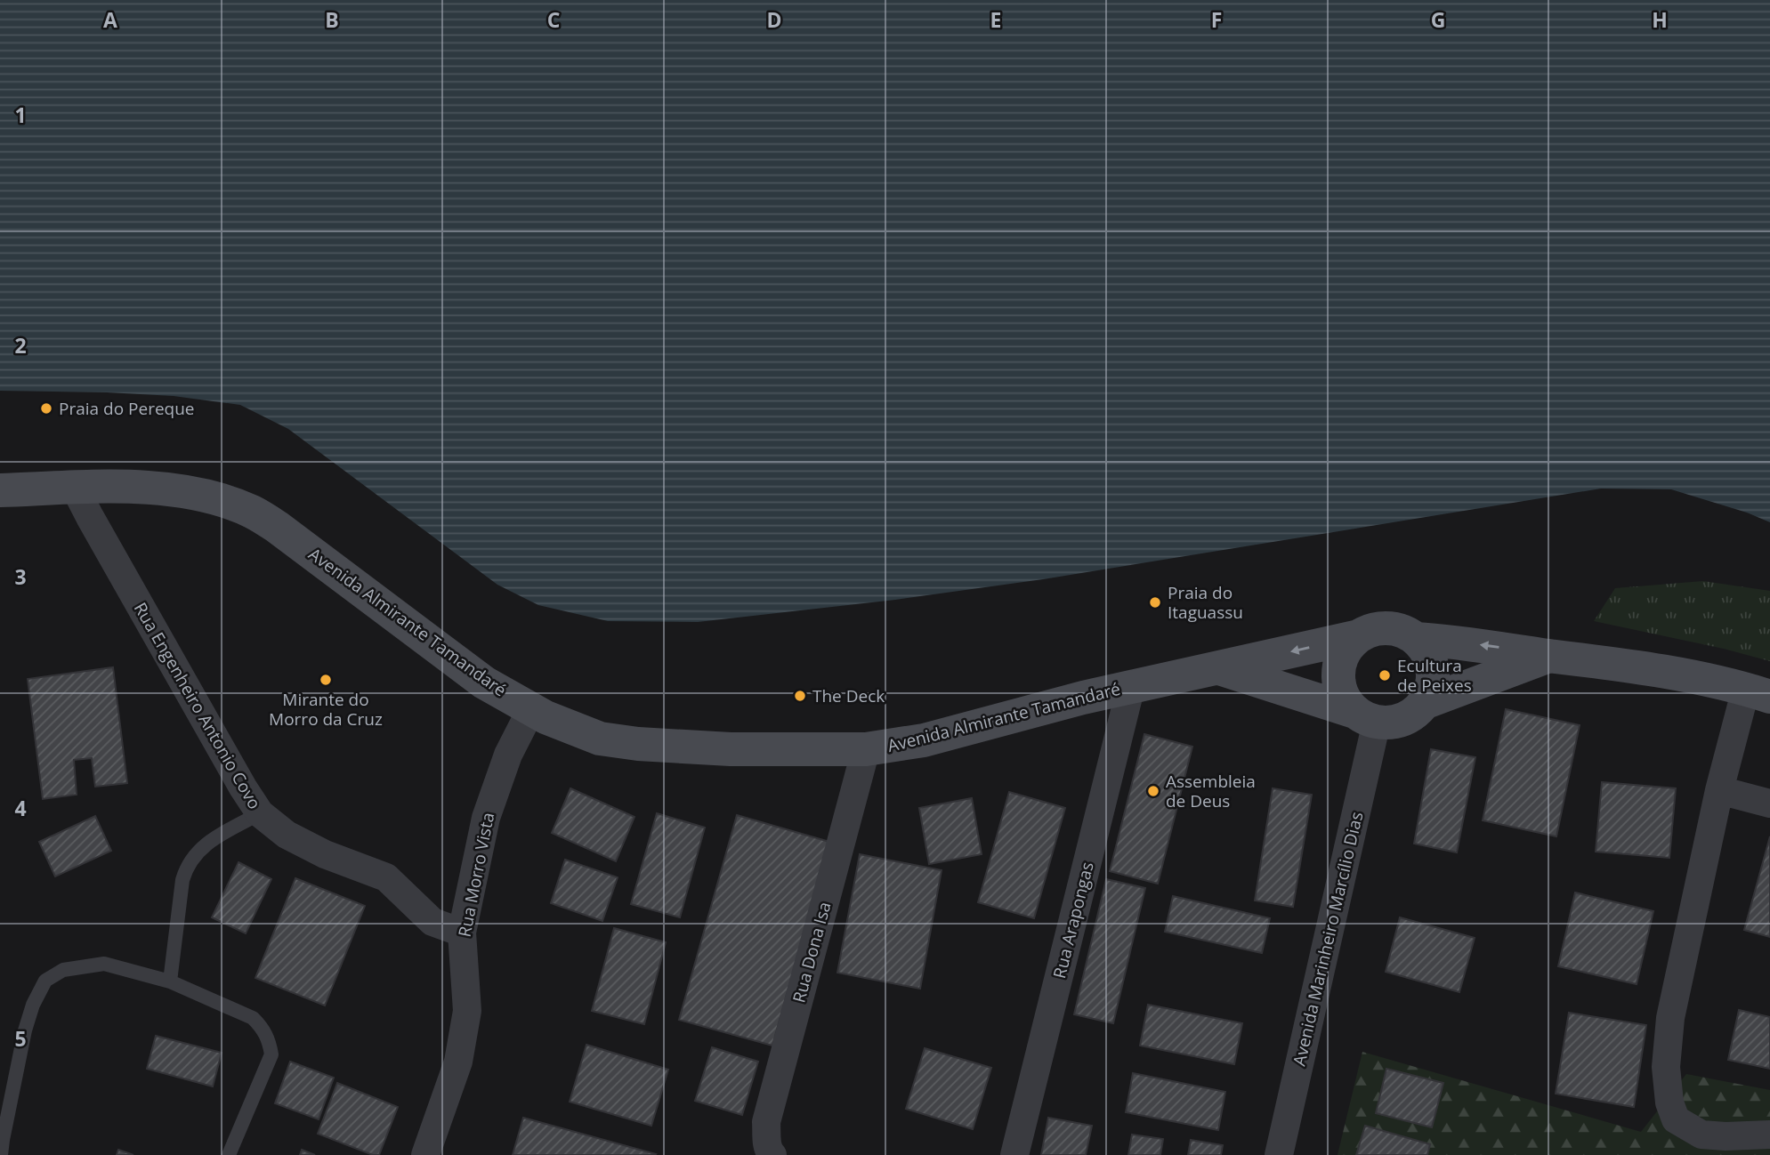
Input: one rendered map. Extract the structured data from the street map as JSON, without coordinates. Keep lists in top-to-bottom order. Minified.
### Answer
{"streets":{"main road":["Avenida Almirante Tamandaré"],"street":["Rua Engenheiro Antonio Covo","Rua Morro Vista","Rua Arapongas","Avenida Marinheiro Marcílio Dias","Rua Dona Isa"]},"crossings":[["Avenida Almirante Tamandaré","Rua Engenheiro Antonio Covo"],["Avenida Almirante Tamandaré","Rua Morro Vista"],["Avenida Almirante Tamandaré","Rua Arapongas"],["Avenida Almirante Tamandaré","Avenida Marinheiro Marcílio Dias"],["Avenida Almirante Tamandaré","Rua Dona Isa"],["Rua Engenheiro Antonio Covo","Rua Morro Vista"]],"places":["Praia do Pereque","Praia do Itaguassu","Ecultura de Peixes","Mirante do Morro da Cruz","The Deck","Assembleia de Deus"],"grid":{"columns":["A","B","C","D","E","F","G","H"],"rows":["1","2","3","4","5"]}}
